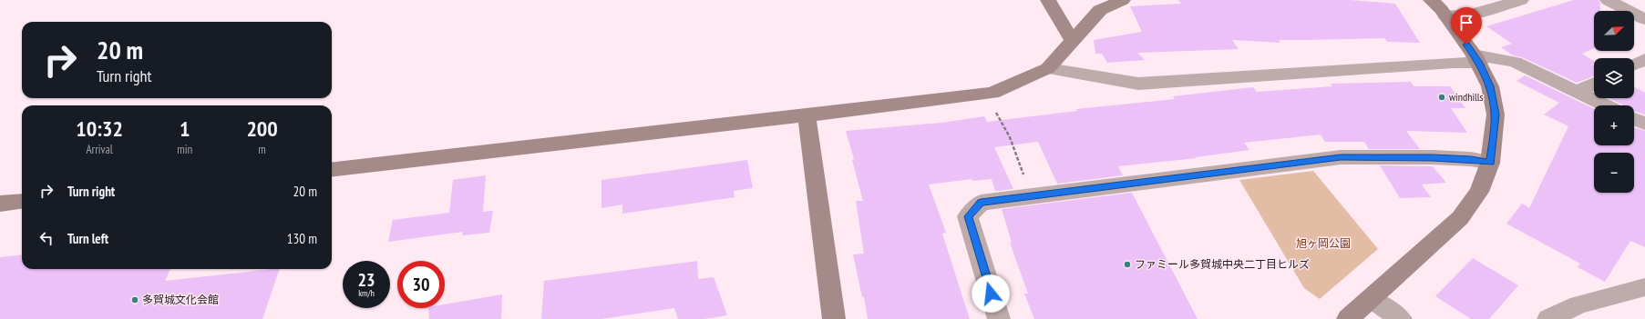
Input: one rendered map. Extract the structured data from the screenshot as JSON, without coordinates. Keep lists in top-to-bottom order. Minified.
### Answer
{"parks":["旭ヶ岡公園"],"places":["windhills","ファミール多賀城中央二丁目ヒルズ","多賀城文化会館"],"north":"top right","page":{"map_buttons":["+","−"],"turn":["20 m","Turn right"],"eta":["10:32","Arrival","1","min","200","m"],"list":[{"name":"Turn right","value":"20 m"},{"name":"Turn left","value":"130 m"}],"speed":"23 km/h","limit":"30"}}
